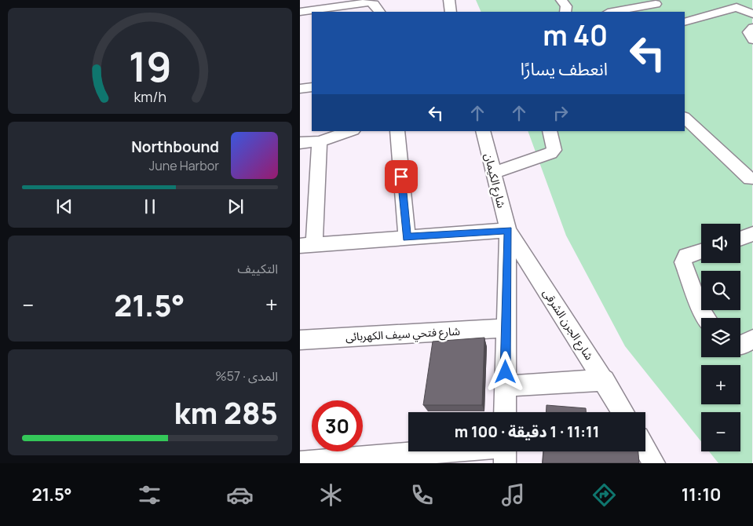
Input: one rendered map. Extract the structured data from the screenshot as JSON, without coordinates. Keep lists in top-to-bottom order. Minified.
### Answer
{"streets":{"street":["شارع الكيمان","شارع الجرن الشرقى","شارع فتحي سيف الكهربائى"]},"crossings":[["شارع الكيمان","شارع الجرن الشرقى"],["شارع الكيمان","شارع فتحي سيف الكهربائى"]],"page":{"turn":["40 m","انعطف يسارًا"],"song":["Northbound","June Harbor"],"map_buttons":["+","−"],"tile":["التكييف",["المدى · 57%","285 km"]],"heat":["−","21.5°","+"],"limit":"30","trip":"11:11 · 1 دقيقة · 100 m","tabs":["11:10","21.5°"],"gauge":["19","km/h"]}}
